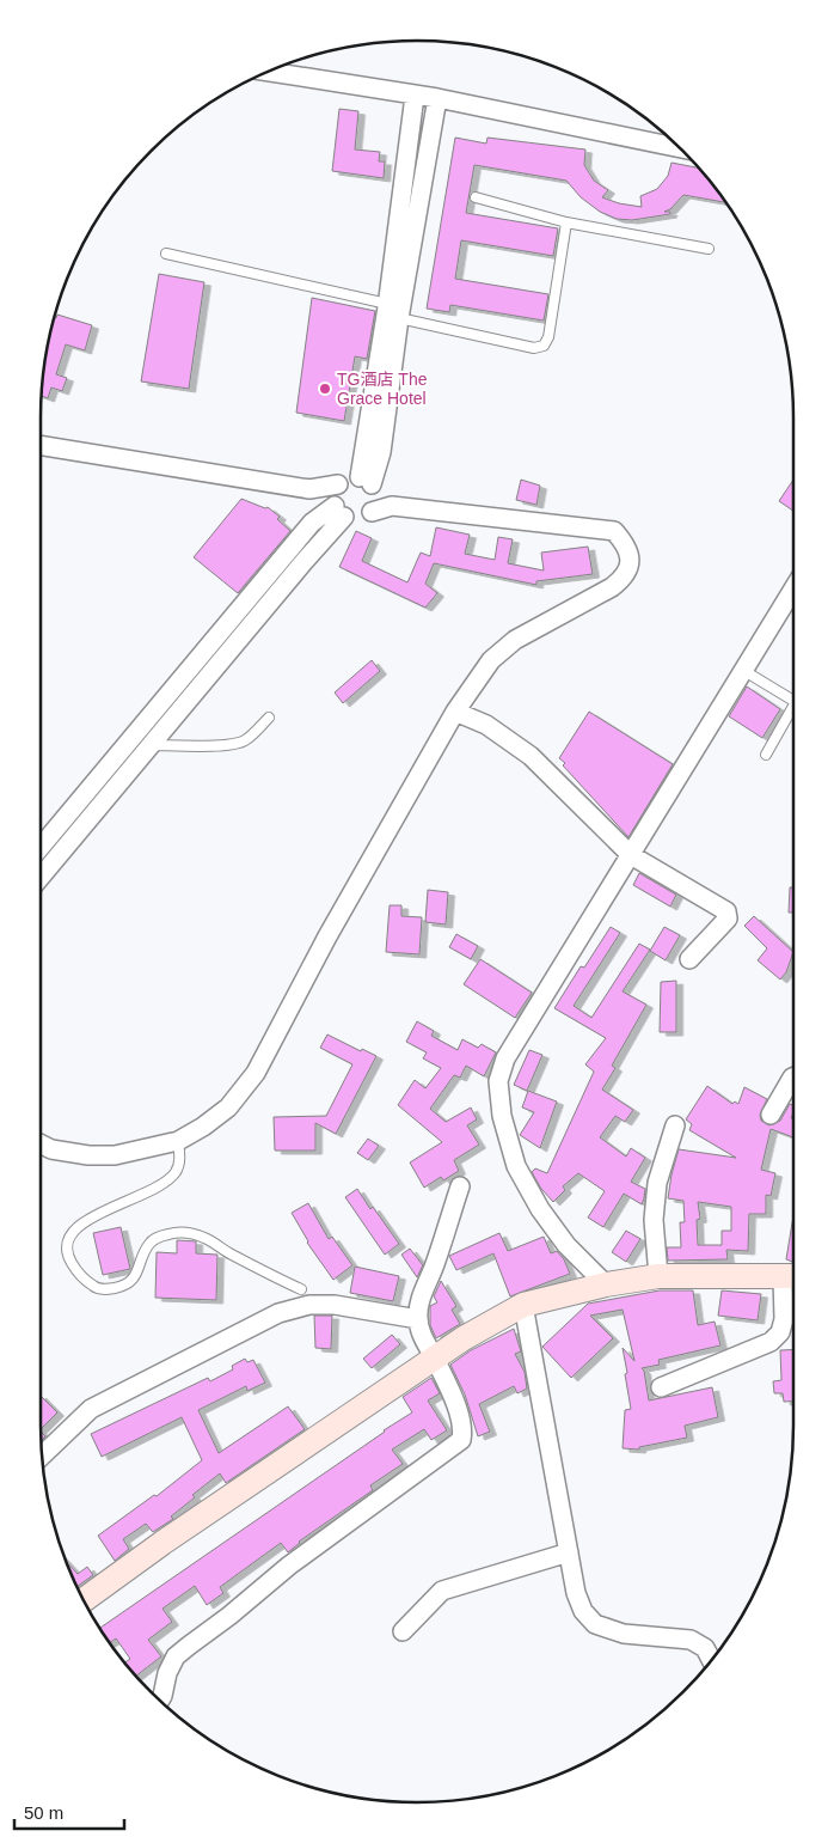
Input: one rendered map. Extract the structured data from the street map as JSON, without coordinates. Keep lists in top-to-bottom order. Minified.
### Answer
{"places":["TG酒店 The Grace Hotel"],"scale_bar":"50 m"}
